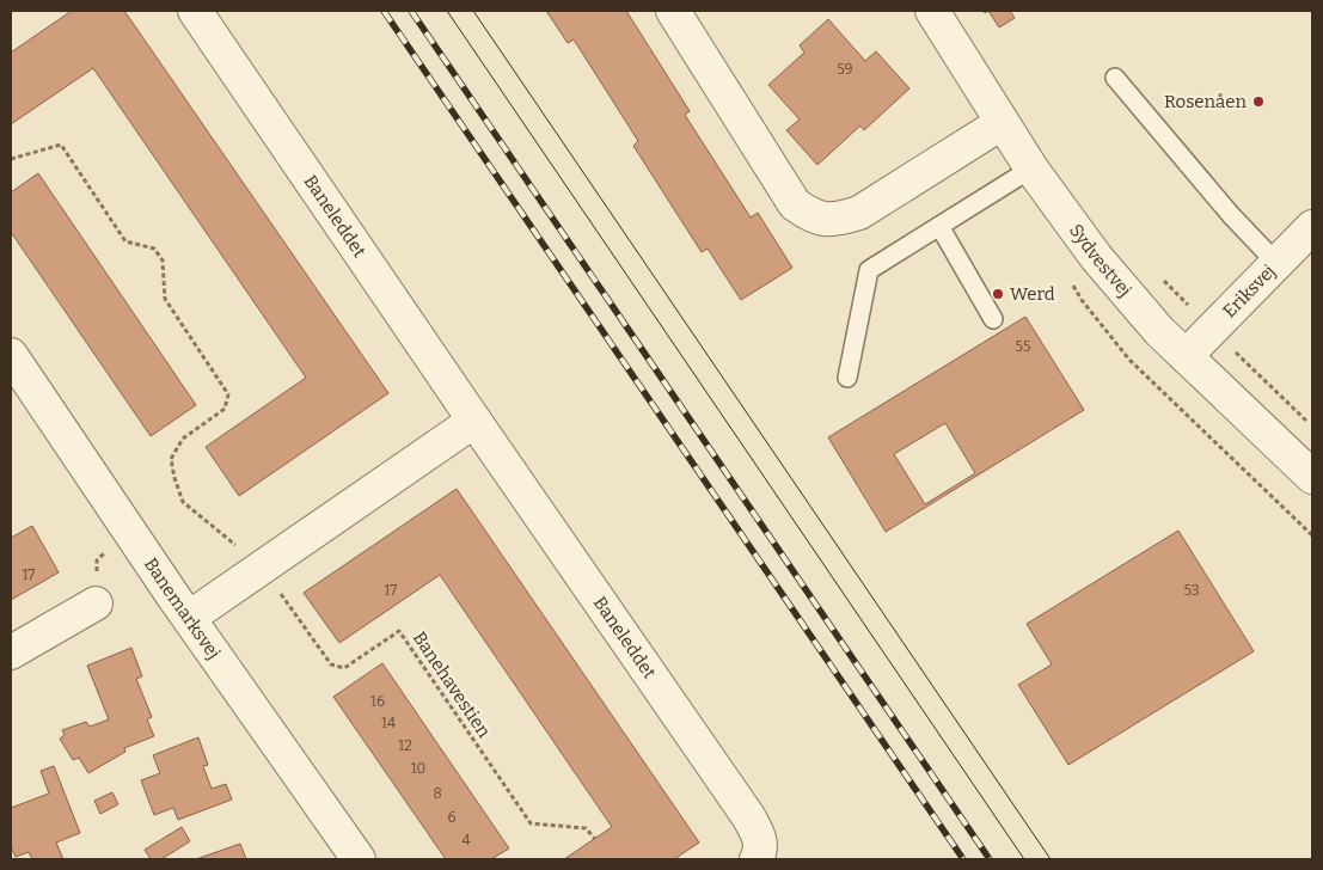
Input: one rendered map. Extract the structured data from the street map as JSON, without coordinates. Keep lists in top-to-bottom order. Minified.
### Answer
{"streets":{"street":["Baneleddet","Sydvestvej","Eriksvej","Banemarksvej"],"path":["Banehavestien"]},"crossings":[["Sydvestvej","Eriksvej"]],"places":["Rosenåen","Werd"],"house_numbers":["59","55","17","17","53","16","14","12","10","8","6","4"]}
